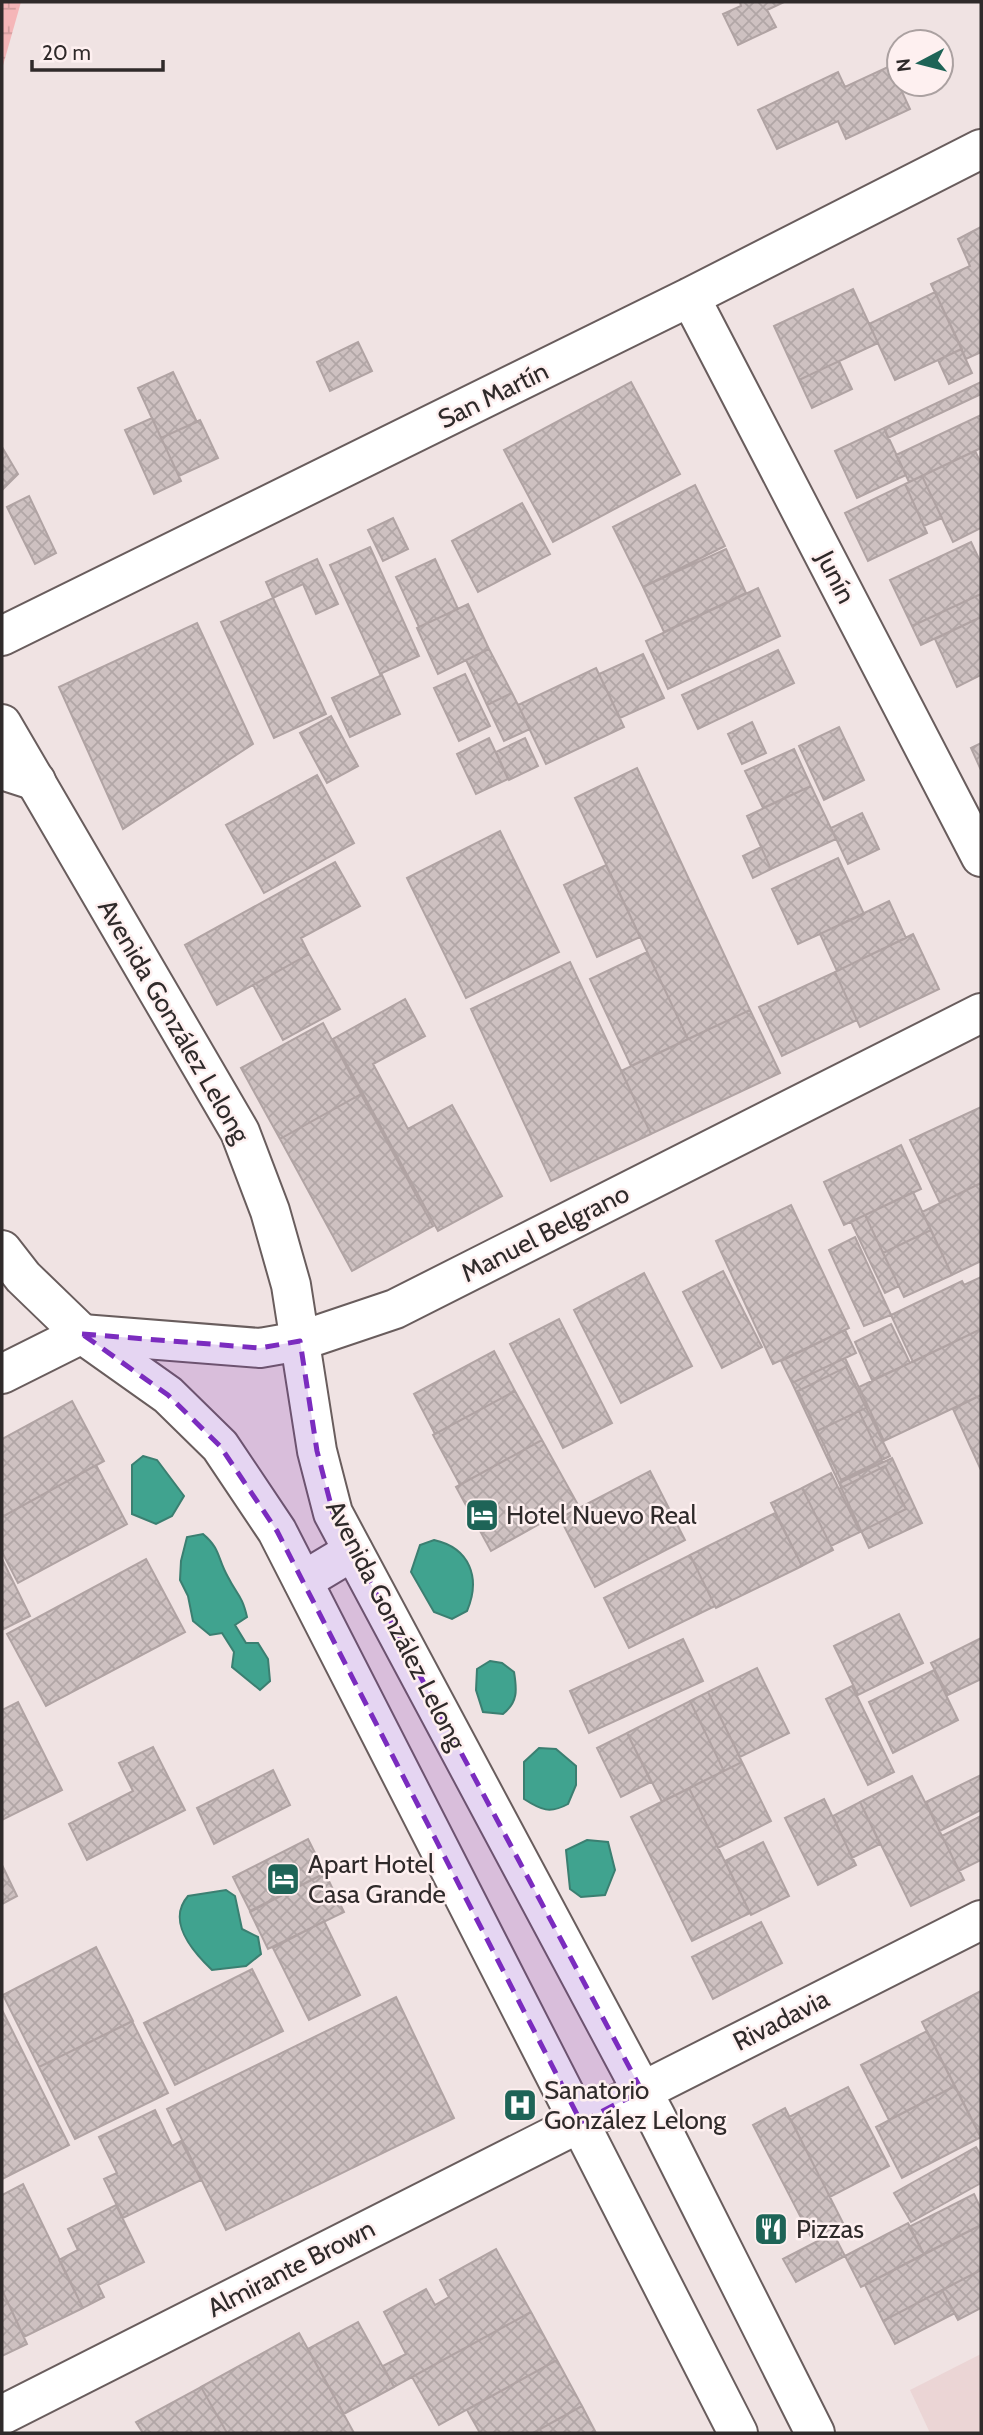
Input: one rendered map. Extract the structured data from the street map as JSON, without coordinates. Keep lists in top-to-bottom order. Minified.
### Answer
{"streets":{"street":["San Martín","Junín","Avenida González Lelong","Manuel Belgrano","Rivadavia","Almirante Brown"]},"crossings":[["San Martín","Junín"],["Avenida González Lelong","Manuel Belgrano"],["Avenida González Lelong","Rivadavia"],["Rivadavia","Almirante Brown"]],"places":{"hotel":["Hotel Nuevo Real","Apart Hotel Casa Grande"],"hospital":["Sanatorio González Lelong"],"restaurant":["Pizzas"]},"scale_bar":"20 m","north":"left"}
